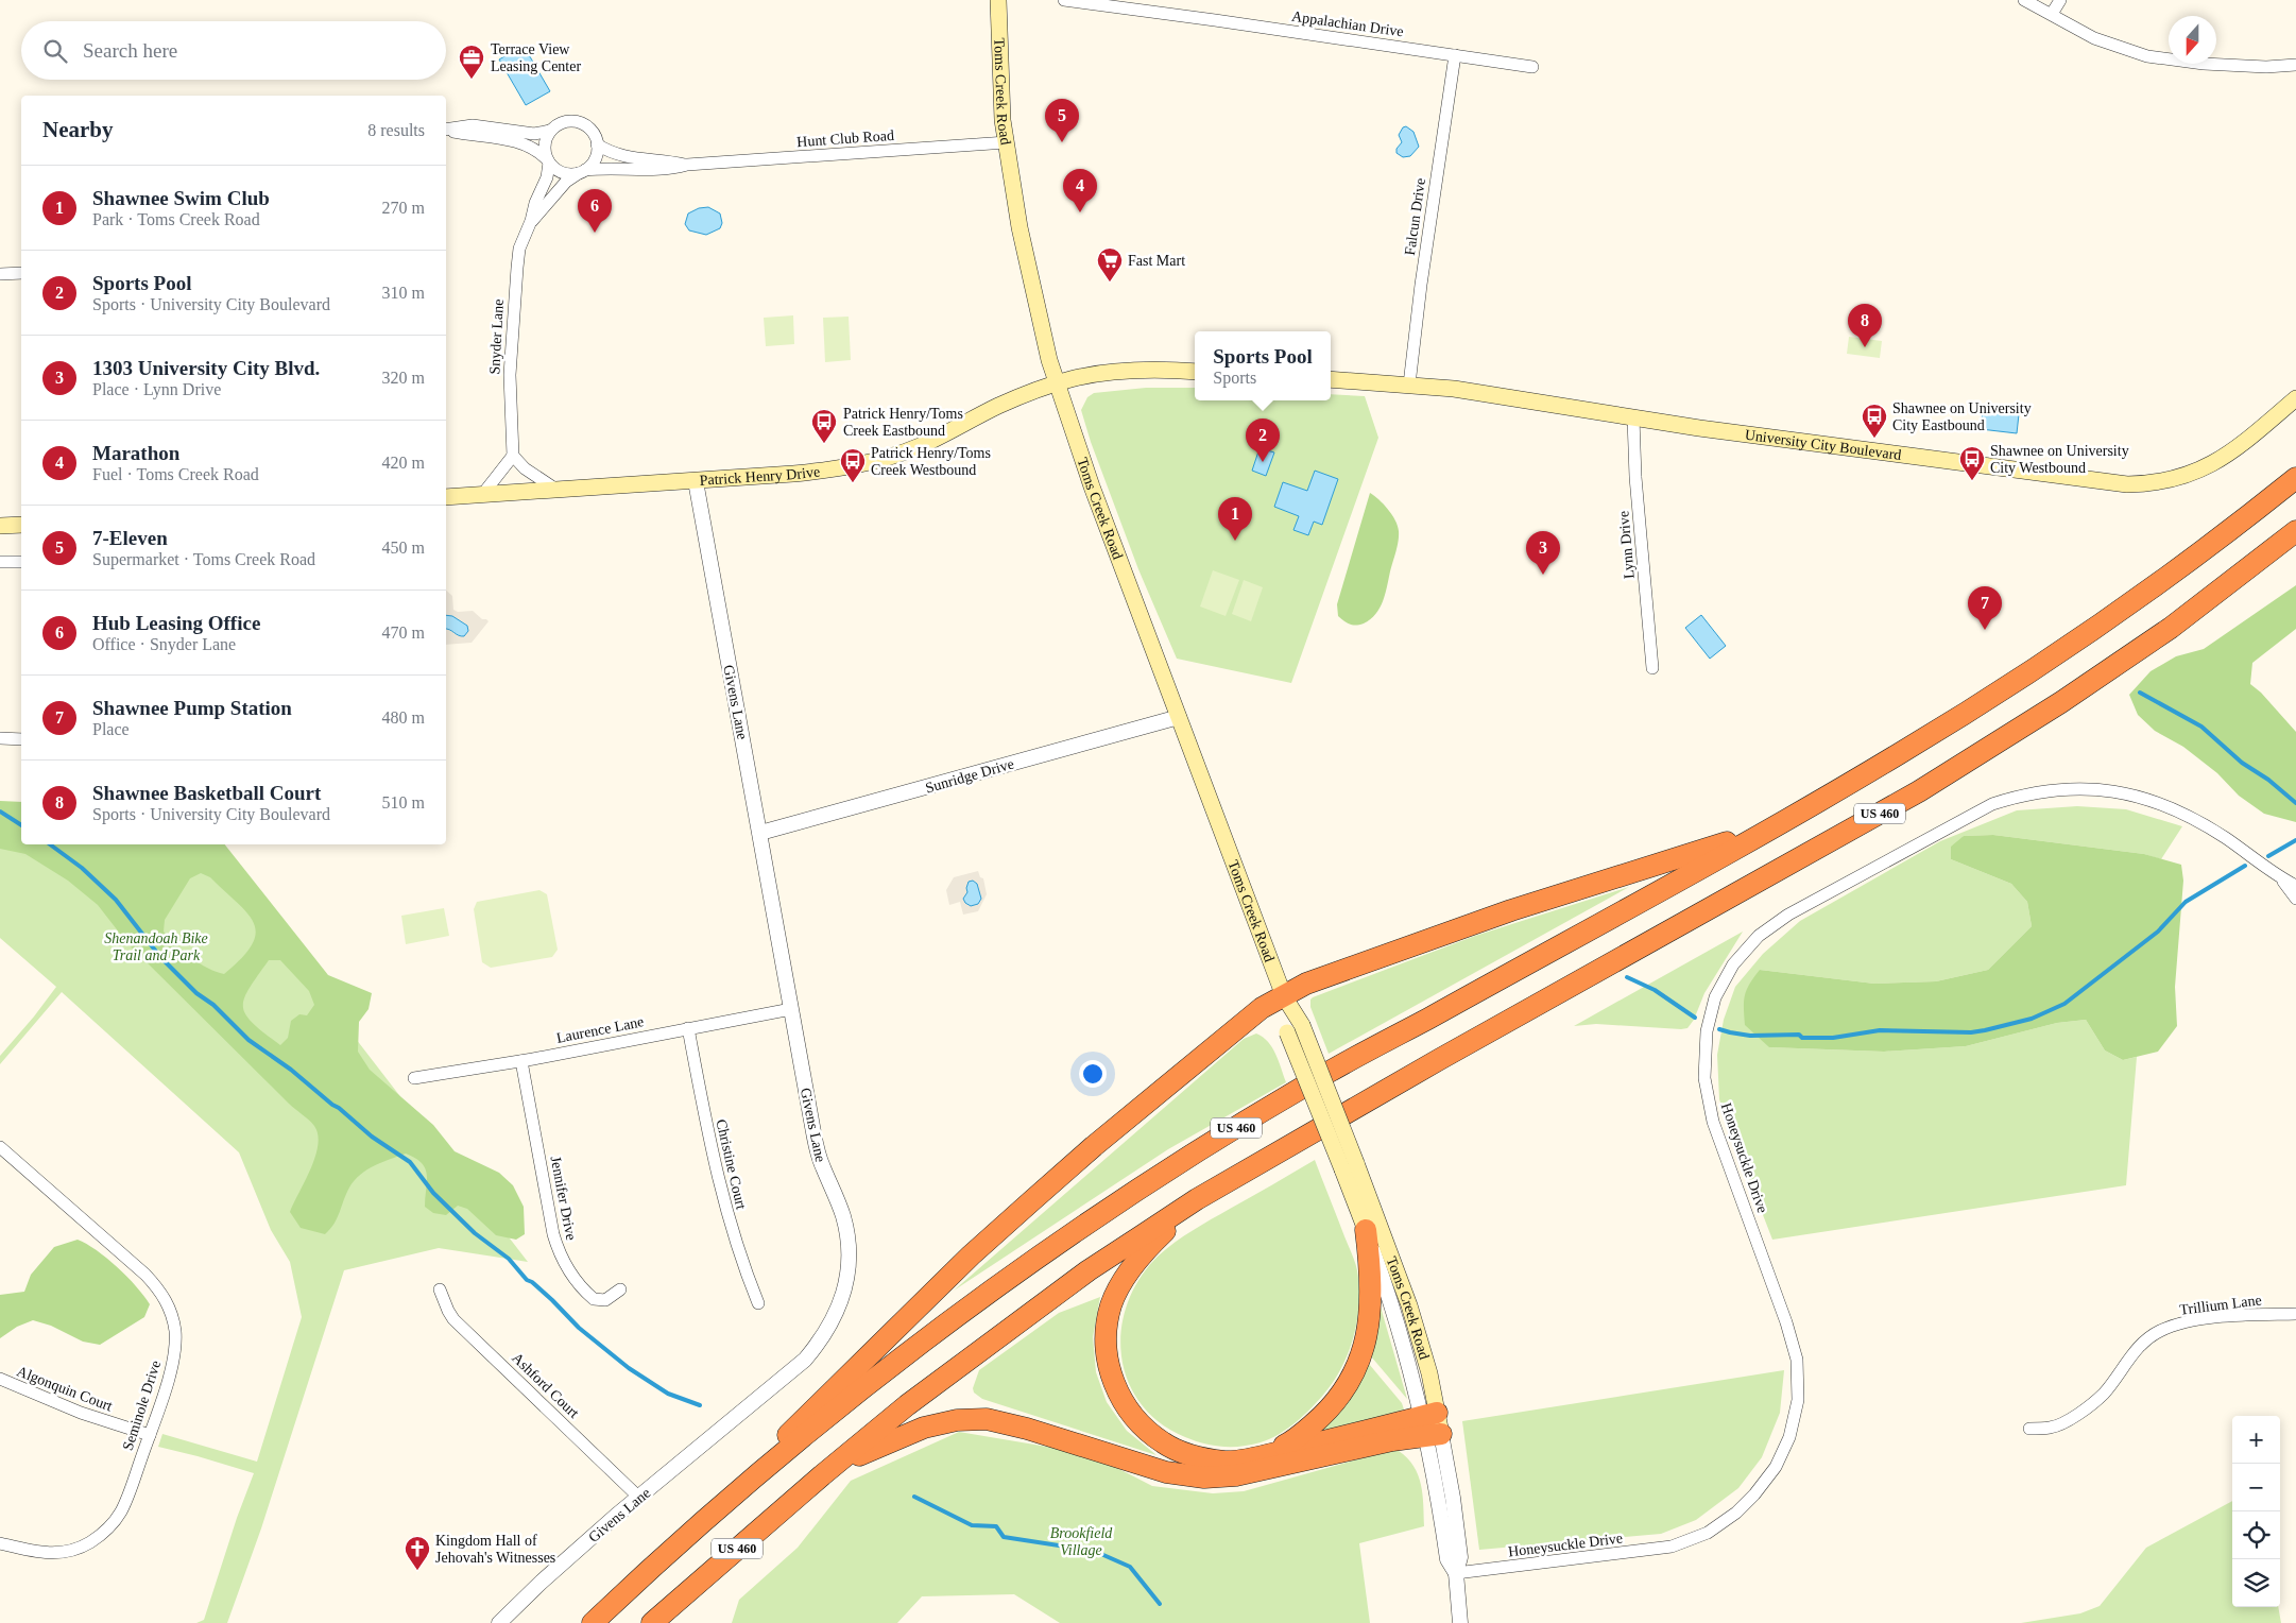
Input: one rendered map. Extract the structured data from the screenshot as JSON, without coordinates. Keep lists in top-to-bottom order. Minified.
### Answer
{"streets":{"highway":["US 460"],"main road":["Toms Creek Road","University City Boulevard","Patrick Henry Drive"],"street":["Appalachian Drive","Hunt Club Road","Falcun Drive","Snyder Lane","Lynn Drive","Givens Lane","Sunridge Drive","Laurence Lane","Honeysuckle Drive","Christine Court","Jennifer Drive","Trillium Lane","Ashford Court","Algonquin Court","Seminole Drive"]},"crossings":[["Appalachian Drive","Falcun Drive"],["Toms Creek Road","Hunt Club Road"],["Toms Creek Road","Patrick Henry Drive"],["Toms Creek Road","Sunridge Drive"],["Toms Creek Road","Honeysuckle Drive"],["Hunt Club Road","Snyder Lane"],["Falcun Drive","University City Boulevard"],["University City Boulevard","Lynn Drive"],["Patrick Henry Drive","Givens Lane"],["Givens Lane","Sunridge Drive"],["Givens Lane","Laurence Lane"],["Givens Lane","Ashford Court"],["Laurence Lane","Christine Court"],["Laurence Lane","Jennifer Drive"],["Algonquin Court","Seminole Drive"]],"parks":["Shenandoah Bike Trail and Park","Brookfield Village"],"places":{"office":["Terrace View Leasing Center"],"supermarket":["Fast Mart"],"bus stop":["Shawnee on University City Eastbound","Patrick Henry/Toms Creek Eastbound","Shawnee on University City Westbound","Patrick Henry/Toms Creek Westbound"],"church":["Kingdom Hall of Jehovah's Witnesses"]},"north":"bottom","page":{"search":"Search here","heading":["Nearby","8 results"],"pins":["5","4","6","8","2","1","3","7"],"list":[{"mark":"1","name":"Shawnee Swim Club","note":"Park · Toms Creek Road","value":"270 m"},{"mark":"2","name":"Sports Pool","note":"Sports · University City Boulevard","value":"310 m"},{"mark":"3","name":"1303 University City Blvd.","note":"Place · Lynn Drive","value":"320 m"},{"mark":"4","name":"Marathon","note":"Fuel · Toms Creek Road","value":"420 m"},{"mark":"5","name":"7-Eleven","note":"Supermarket · Toms Creek Road","value":"450 m"},{"mark":"6","name":"Hub Leasing Office","note":"Office · Snyder Lane","value":"470 m"},{"mark":"7","name":"Shawnee Pump Station","note":"Place","value":"480 m"},{"mark":"8","name":"Shawnee Basketball Court","note":"Sports · University City Boulevard","value":"510 m"}],"popup":["Sports Pool","Sports"],"map_buttons":["+","−"]}}
